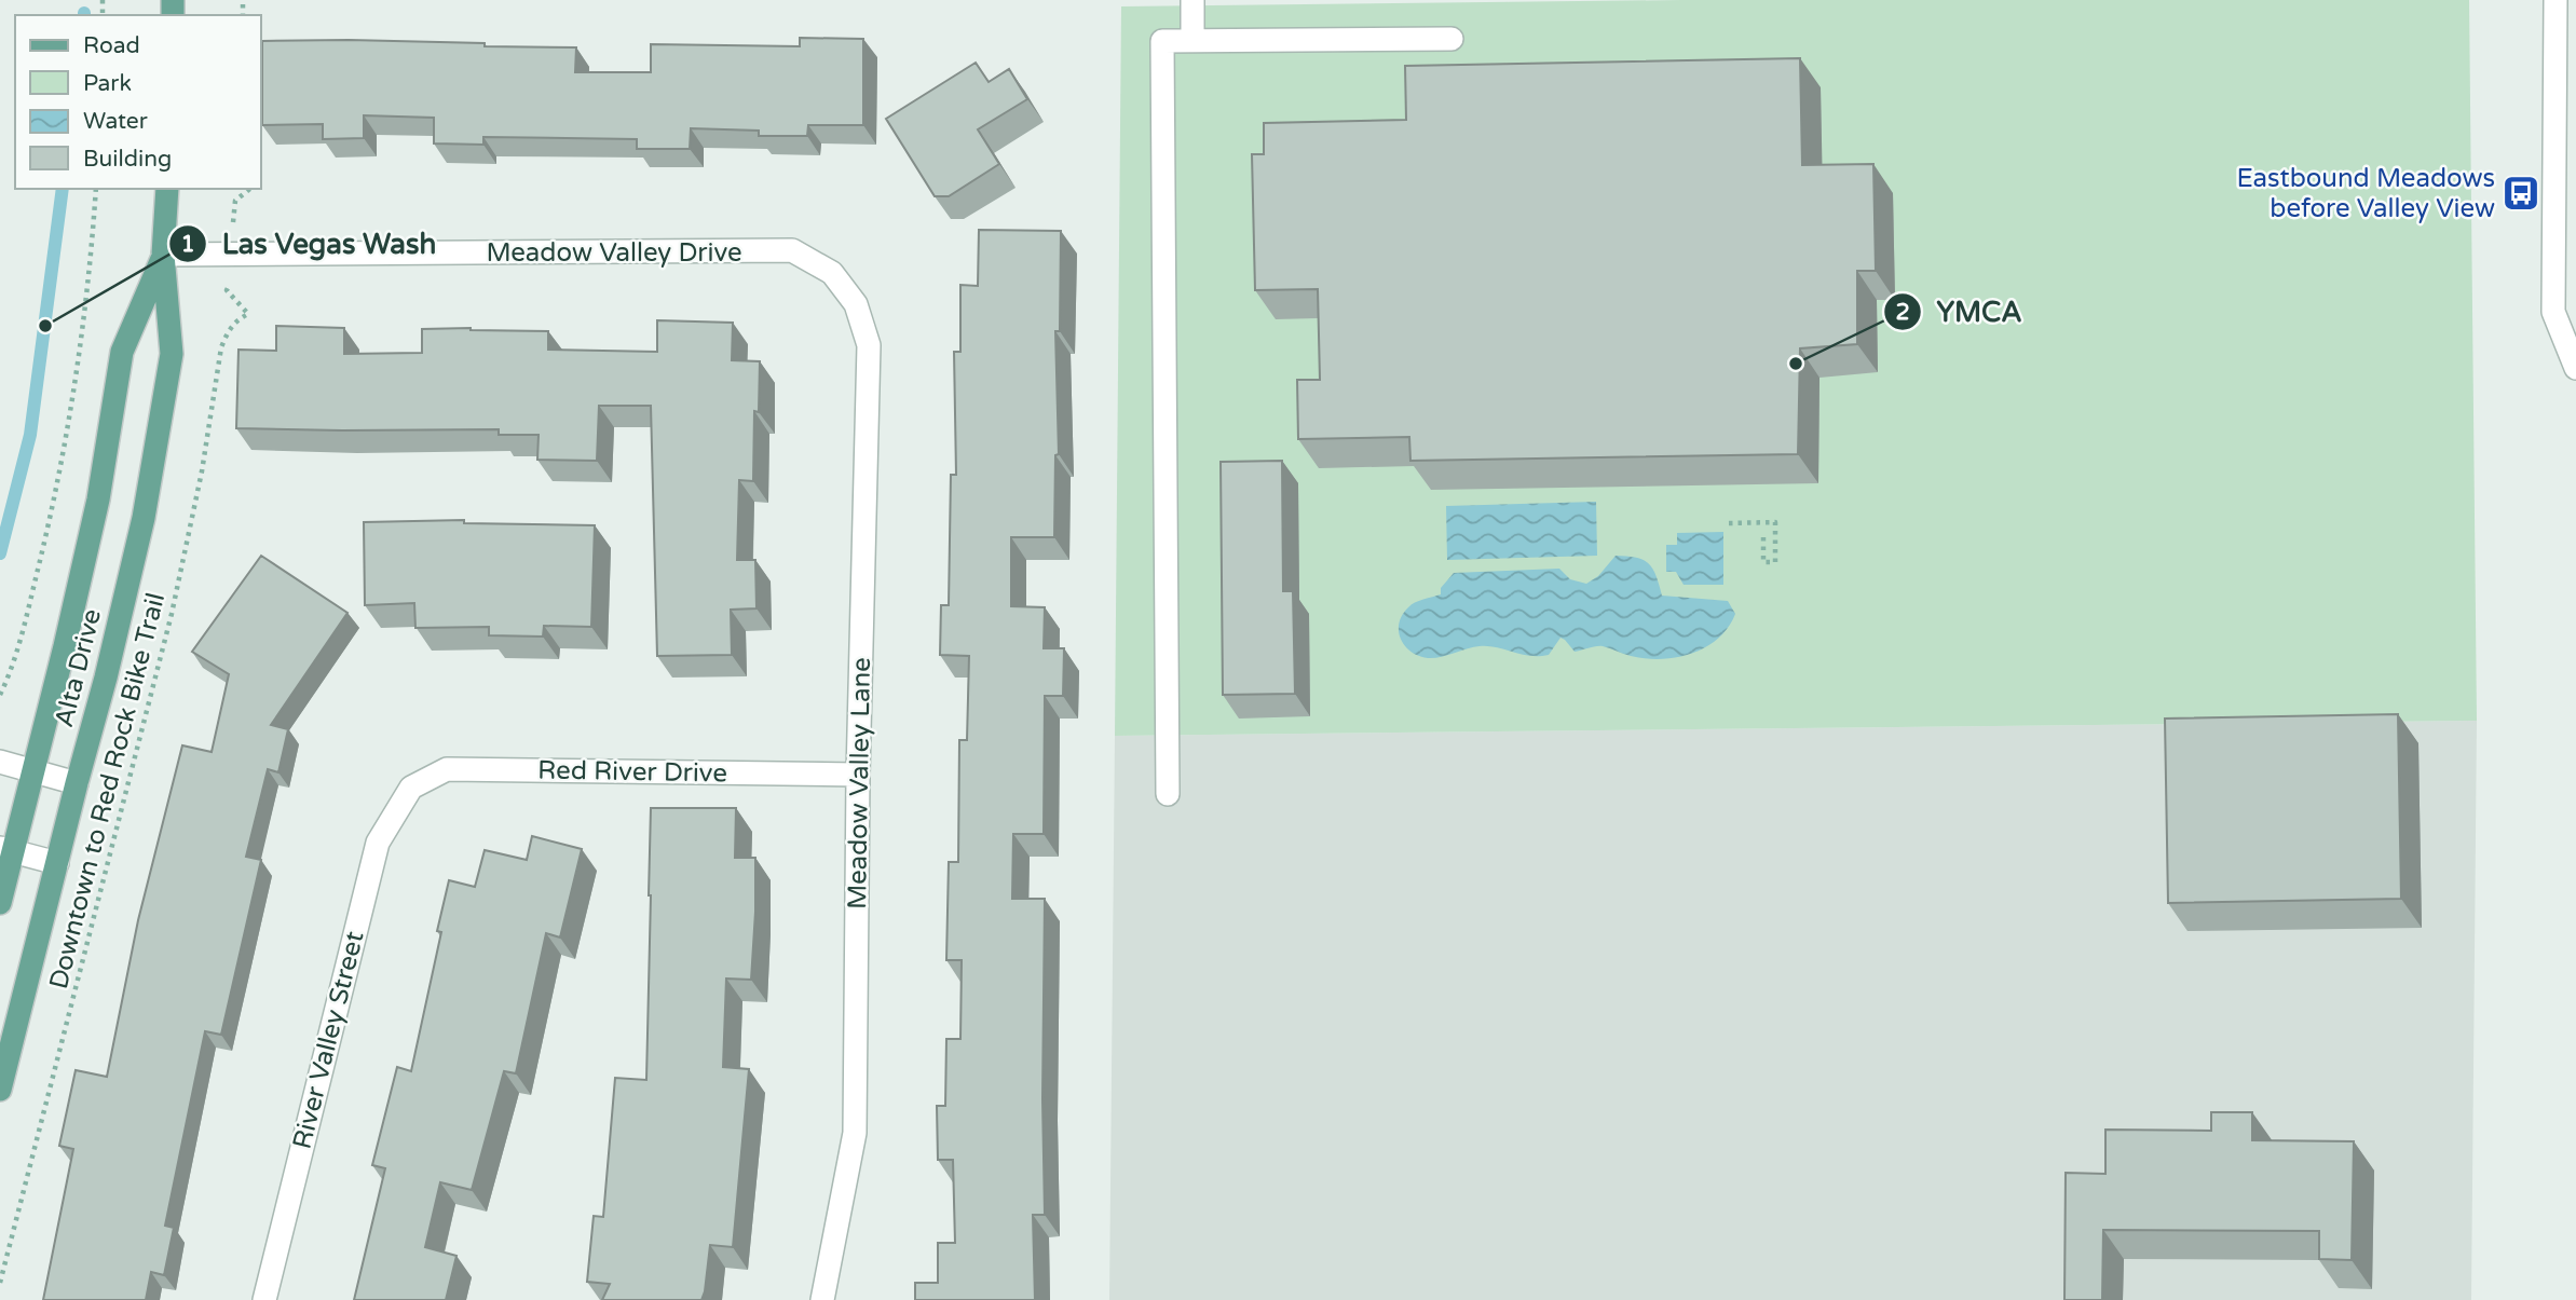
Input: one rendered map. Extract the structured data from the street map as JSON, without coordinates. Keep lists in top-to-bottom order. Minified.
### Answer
{"streets":{"main road":["Alta Drive"],"street":["Meadow Valley Drive","Red River Drive","Meadow Valley Lane","River Valley Street"],"path":["Downtown to Red Rock Bike Trail"]},"crossings":[["Meadow Valley Drive","Alta Drive"],["Meadow Valley Drive","Meadow Valley Lane"],["Red River Drive","Meadow Valley Lane"],["Red River Drive","River Valley Street"]],"places":{"bus stop":["Eastbound Meadows before Valley View"],"other":["Las Vegas Wash","YMCA"]},"legend":["Road","Park","Water","Building"]}
